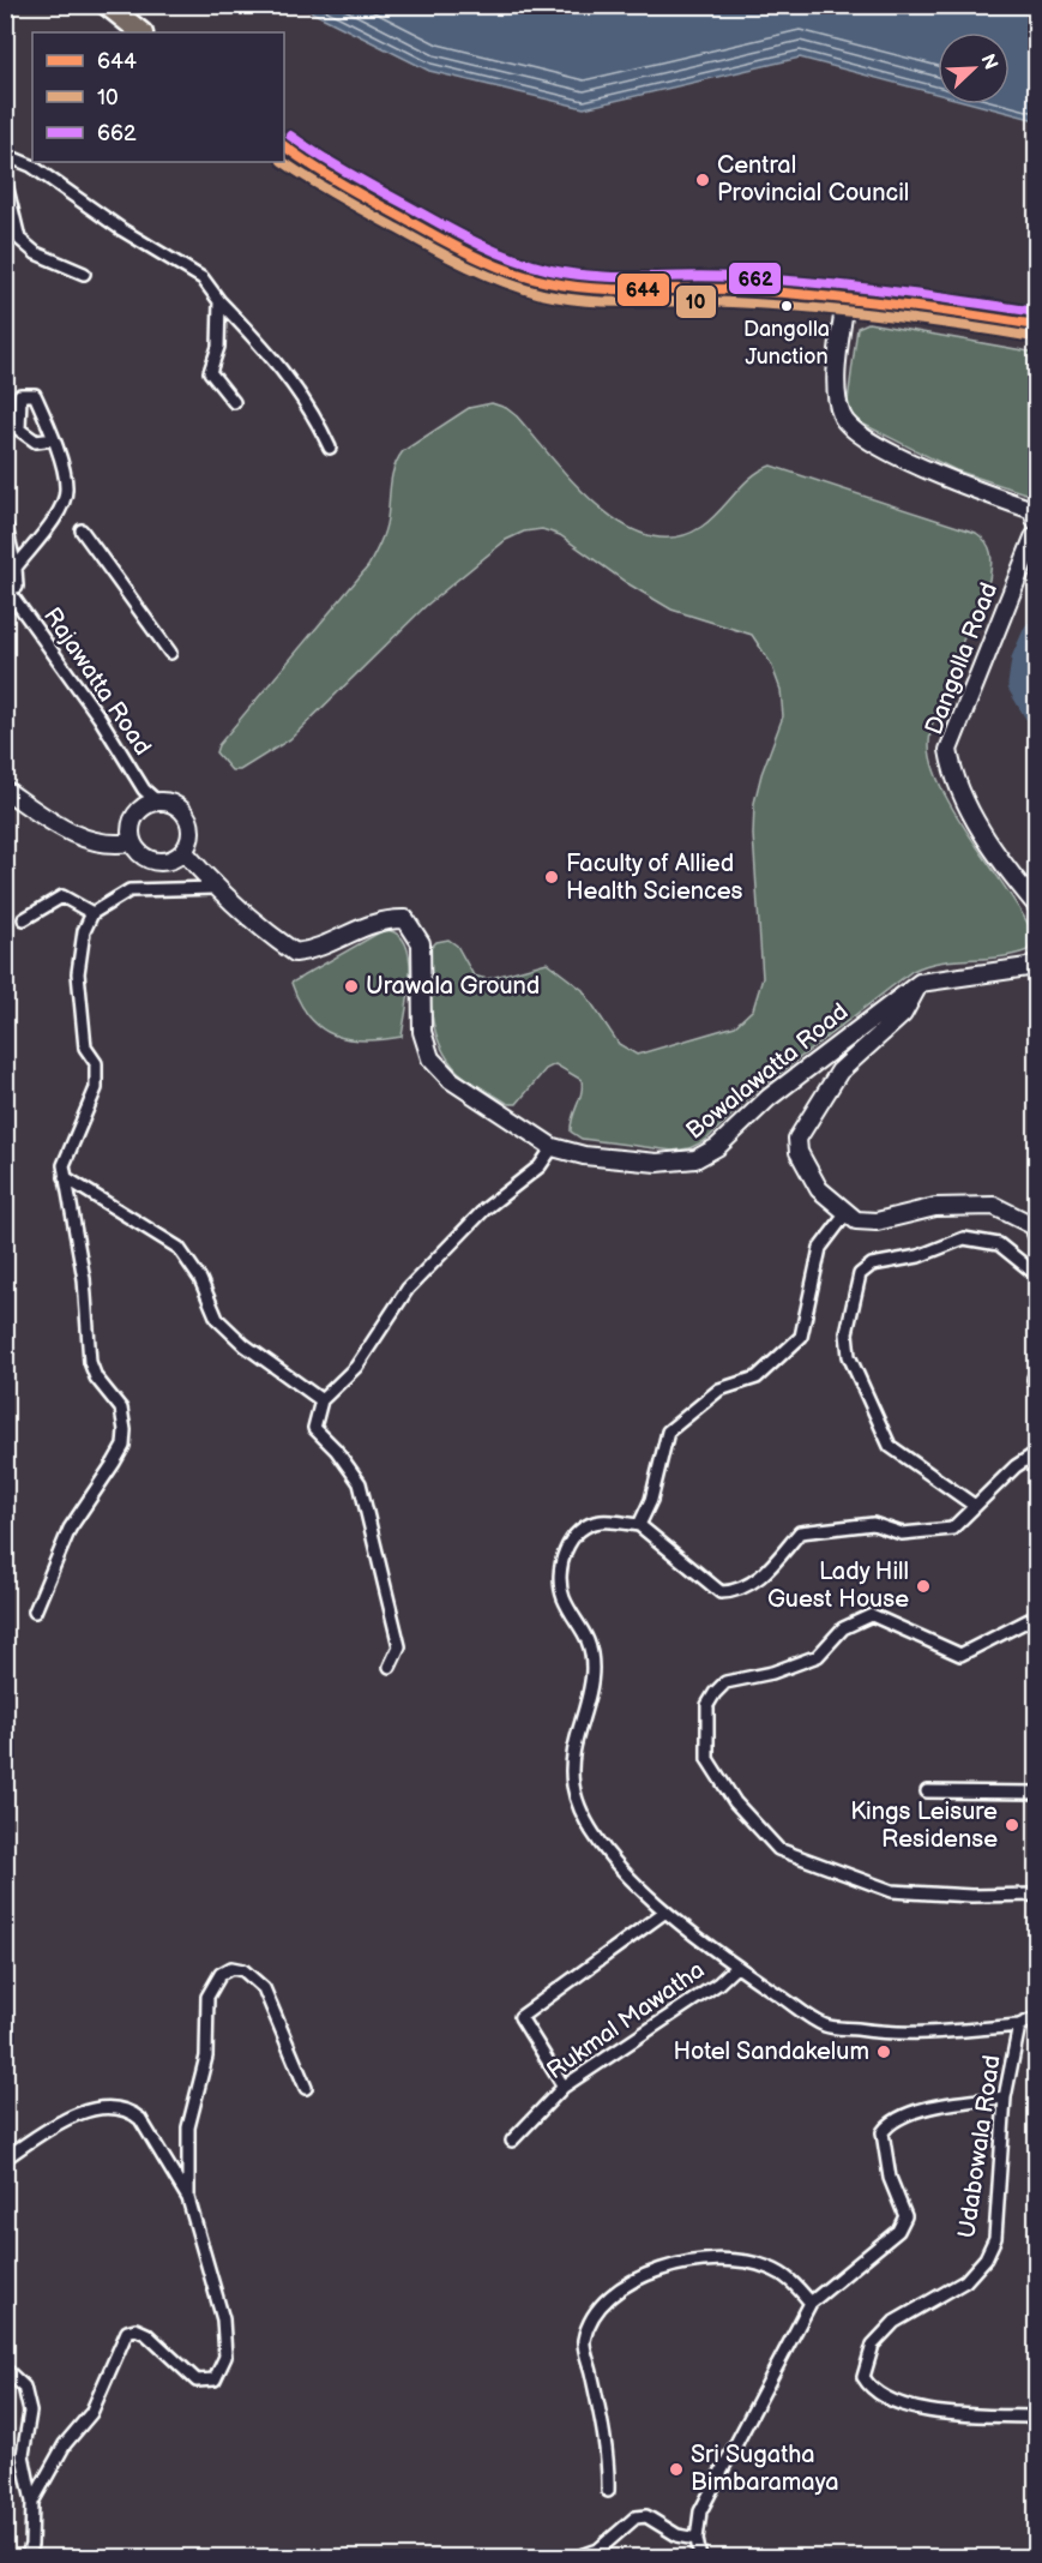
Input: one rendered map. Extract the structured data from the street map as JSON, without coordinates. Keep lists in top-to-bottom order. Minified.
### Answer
{"streets":{"street":["Dangolla Road","Rajawatta Road","Bowalawatta Road","Rukmal Mawatha","Udabowala Road"]},"crossings":[["Rajawatta Road","Bowalawatta Road"]],"places":["Central Provincial Council","Dangolla Junction","Faculty of Allied Health Sciences","Urawala Ground","Lady Hill Guest House","Kings Leisure Residense","Hotel Sandakelum","Sri Sugatha Bimbaramaya"],"lines":["transit line 662","transit line 644","transit line 10"],"legend":["644","10","662"],"north":"top right"}
